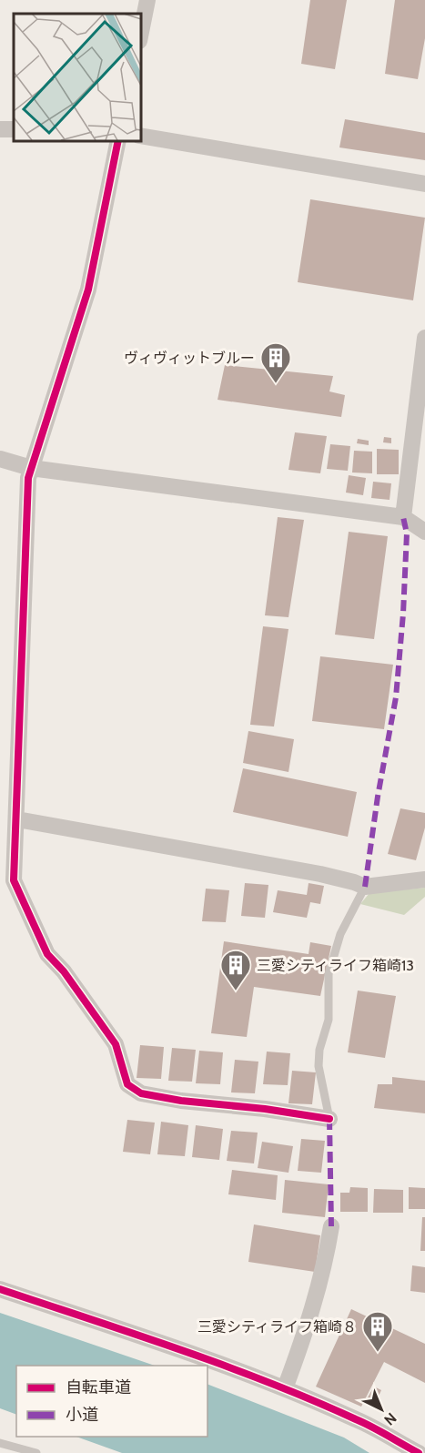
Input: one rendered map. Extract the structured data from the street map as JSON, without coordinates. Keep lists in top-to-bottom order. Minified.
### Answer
{"places":{"building":["ヴィヴィットブルー","三愛シティライフ箱崎13","三愛シティライフ箱崎８"]},"legend":["自転車道","小道"],"north":"bottom right"}
